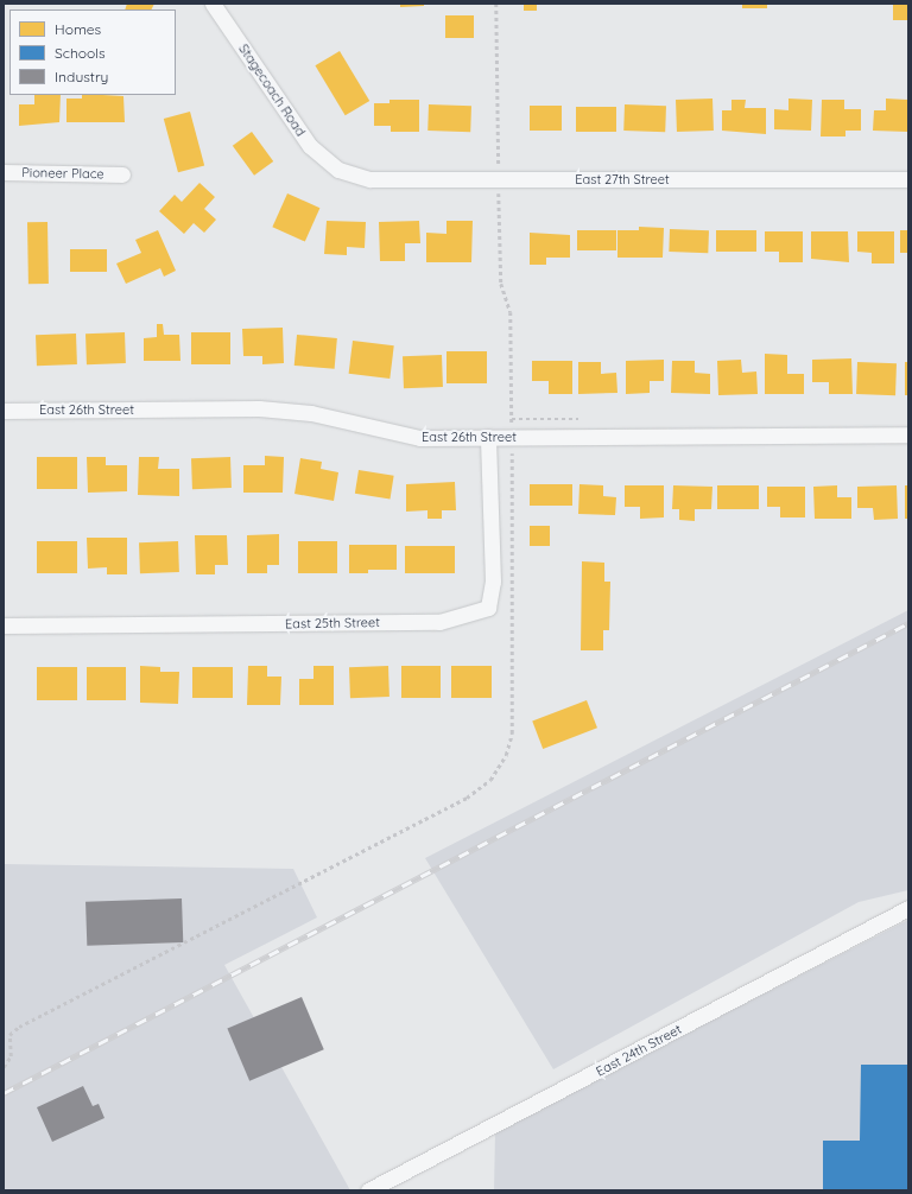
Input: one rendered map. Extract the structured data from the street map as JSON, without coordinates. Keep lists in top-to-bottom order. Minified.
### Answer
{"streets":{"street":["Stagecoach Road","Pioneer Place","East 27th Street","East 26th Street","East 25th Street","East 24th Street"]},"crossings":[["Stagecoach Road","East 27th Street"],["East 26th Street","East 25th Street"]],"legend":["Homes","Schools","Industry"]}
